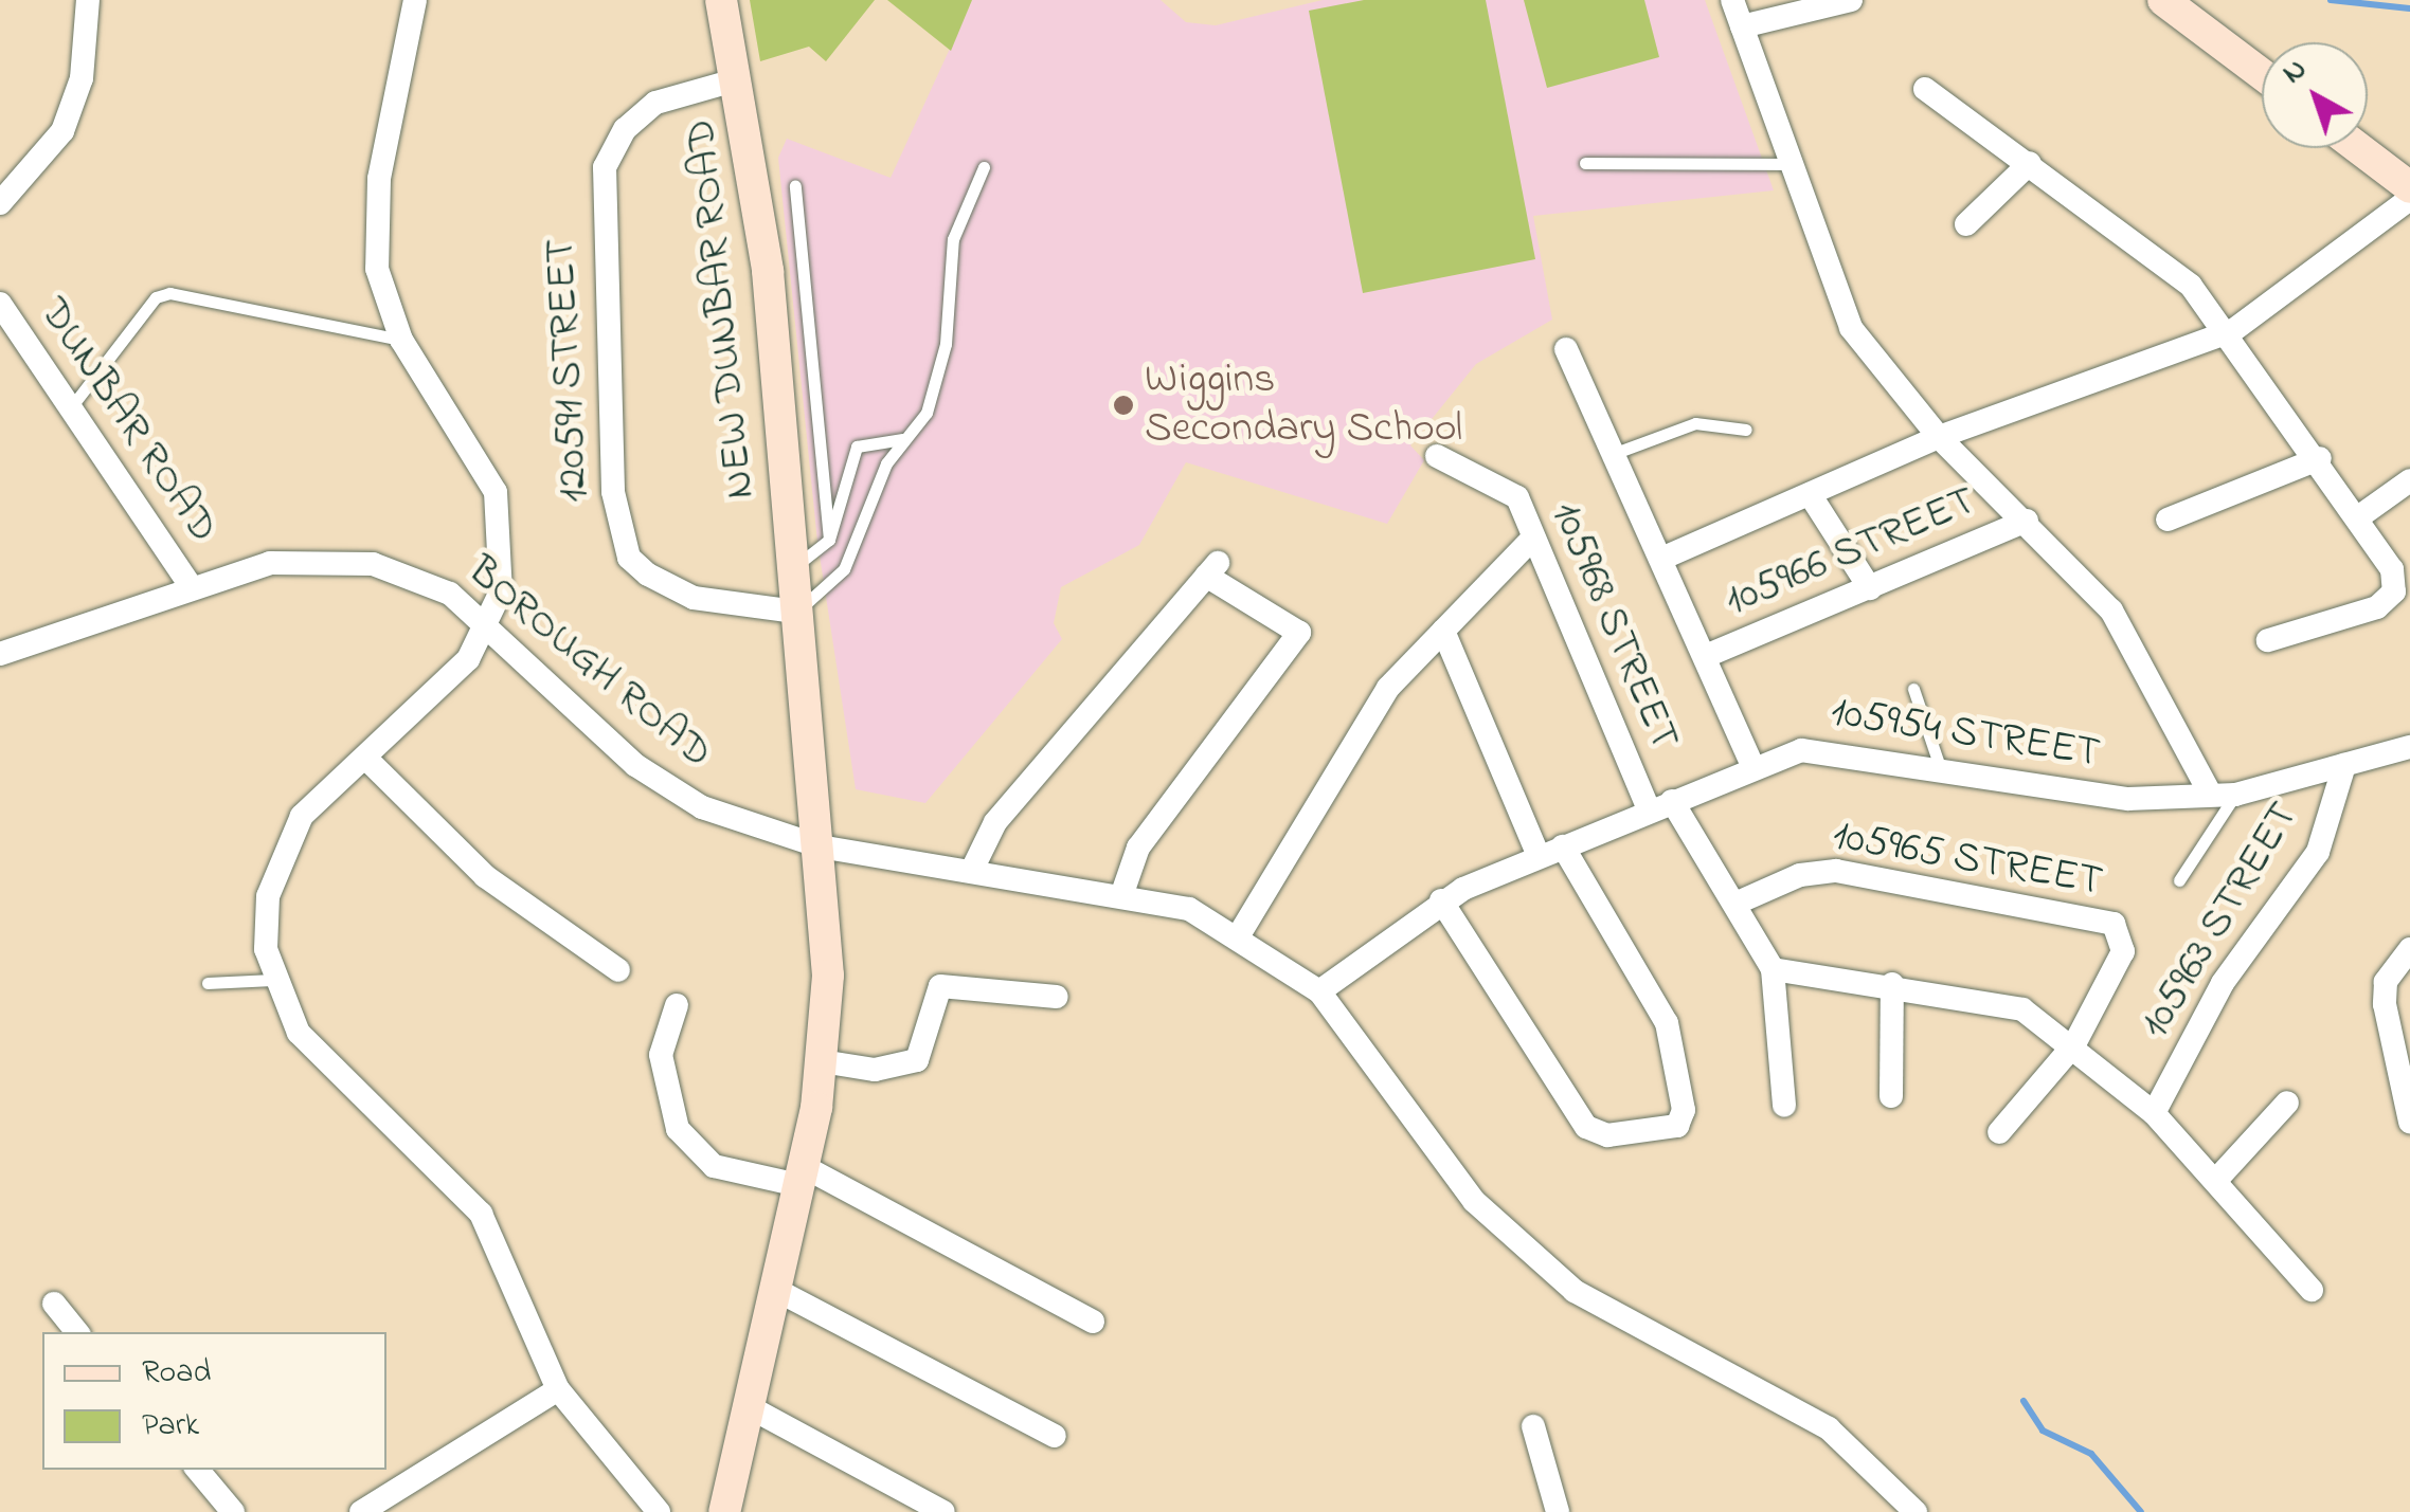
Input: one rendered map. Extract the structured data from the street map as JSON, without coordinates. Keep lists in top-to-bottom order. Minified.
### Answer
{"streets":{"street":["NEW DUNBAR ROAD","120591 STREET","DUNBAR ROAD","105966 STREET","105968 STREET","BOROUGH ROAD","105954 STREET","105965 STREET","105963 STREET"]},"crossings":[["NEW DUNBAR ROAD","120591 STREET"],["NEW DUNBAR ROAD","BOROUGH ROAD"],["DUNBAR ROAD","BOROUGH ROAD"],["105968 STREET","105954 STREET"],["105968 STREET","105965 STREET"],["BOROUGH ROAD","105954 STREET"],["105954 STREET","105963 STREET"]],"places":["Wiggins Secondary School"],"legend":["Road","Park"],"north":"top left"}
